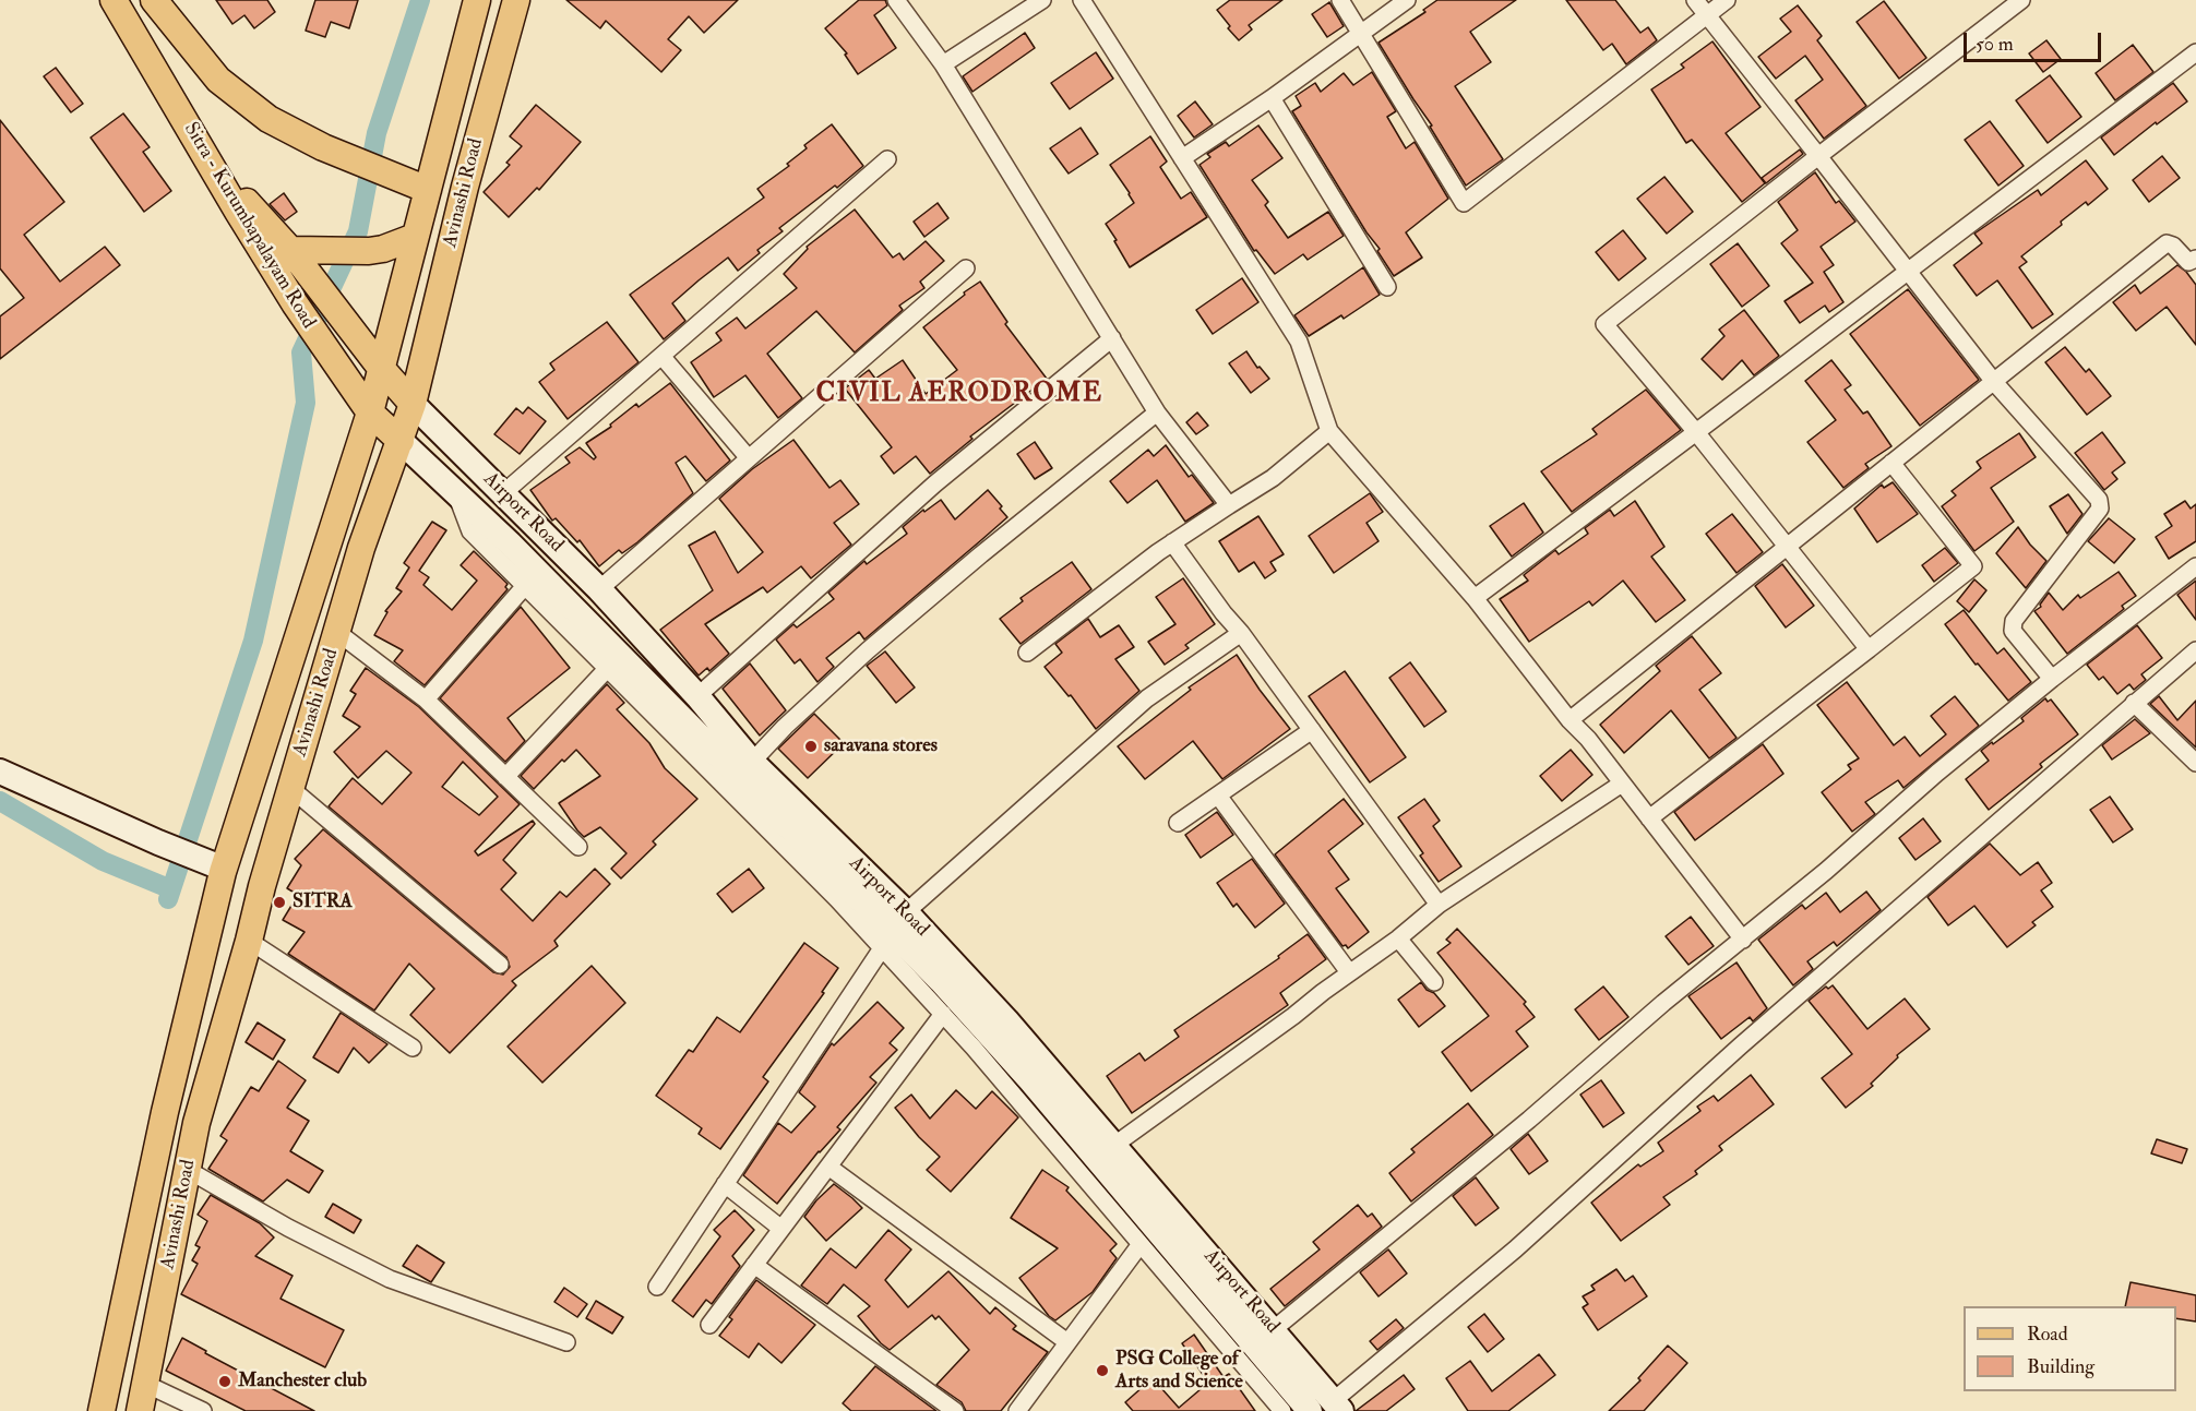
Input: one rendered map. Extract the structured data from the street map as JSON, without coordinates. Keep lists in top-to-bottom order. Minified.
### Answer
{"streets":{"main road":["Avinashi Road","Sitra - Kurumbapalayam Road"],"street":["Airport Road"]},"crossings":[["Avinashi Road","Sitra - Kurumbapalayam Road"],["Avinashi Road","Airport Road"],["Sitra - Kurumbapalayam Road","Airport Road"]],"districts":["CIVIL AERODROME"],"places":["saravana stores","SITRA","PSG College of Arts and Science","Manchester club"],"legend":["Road","Building"],"scale_bar":"50 m"}
